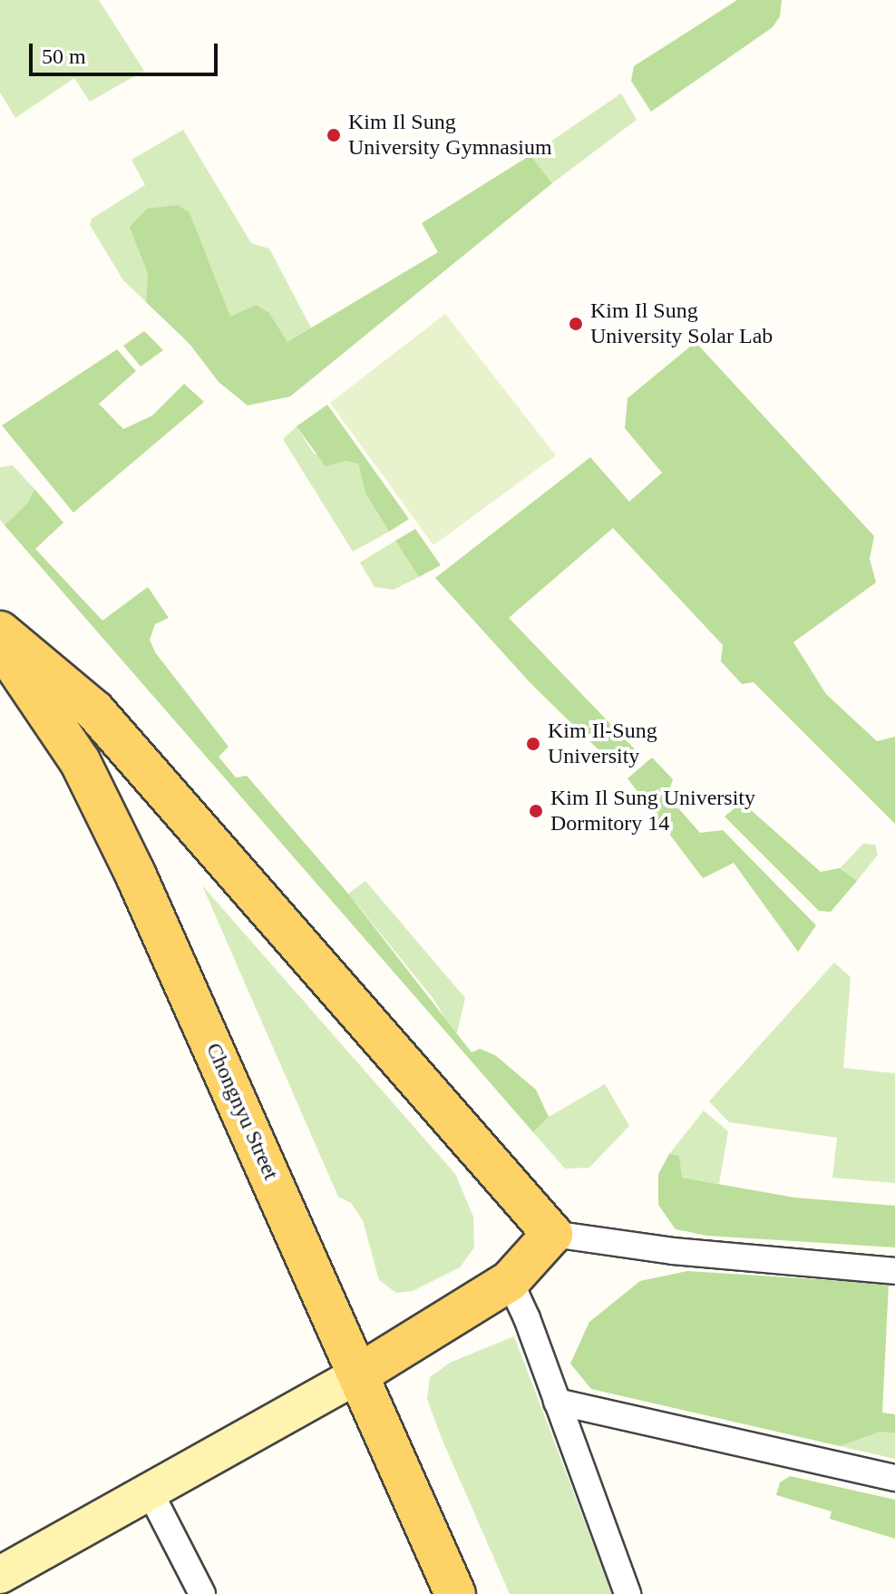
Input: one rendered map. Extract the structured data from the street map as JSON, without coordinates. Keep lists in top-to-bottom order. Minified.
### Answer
{"streets":{"main road":["Chongnyu Street"]},"places":["Kim Il Sung University Gymnasium","Kim Il Sung University Solar Lab","Kim Il-Sung University","Kim Il Sung University Dormitory 14"],"scale_bar":"50 m"}
